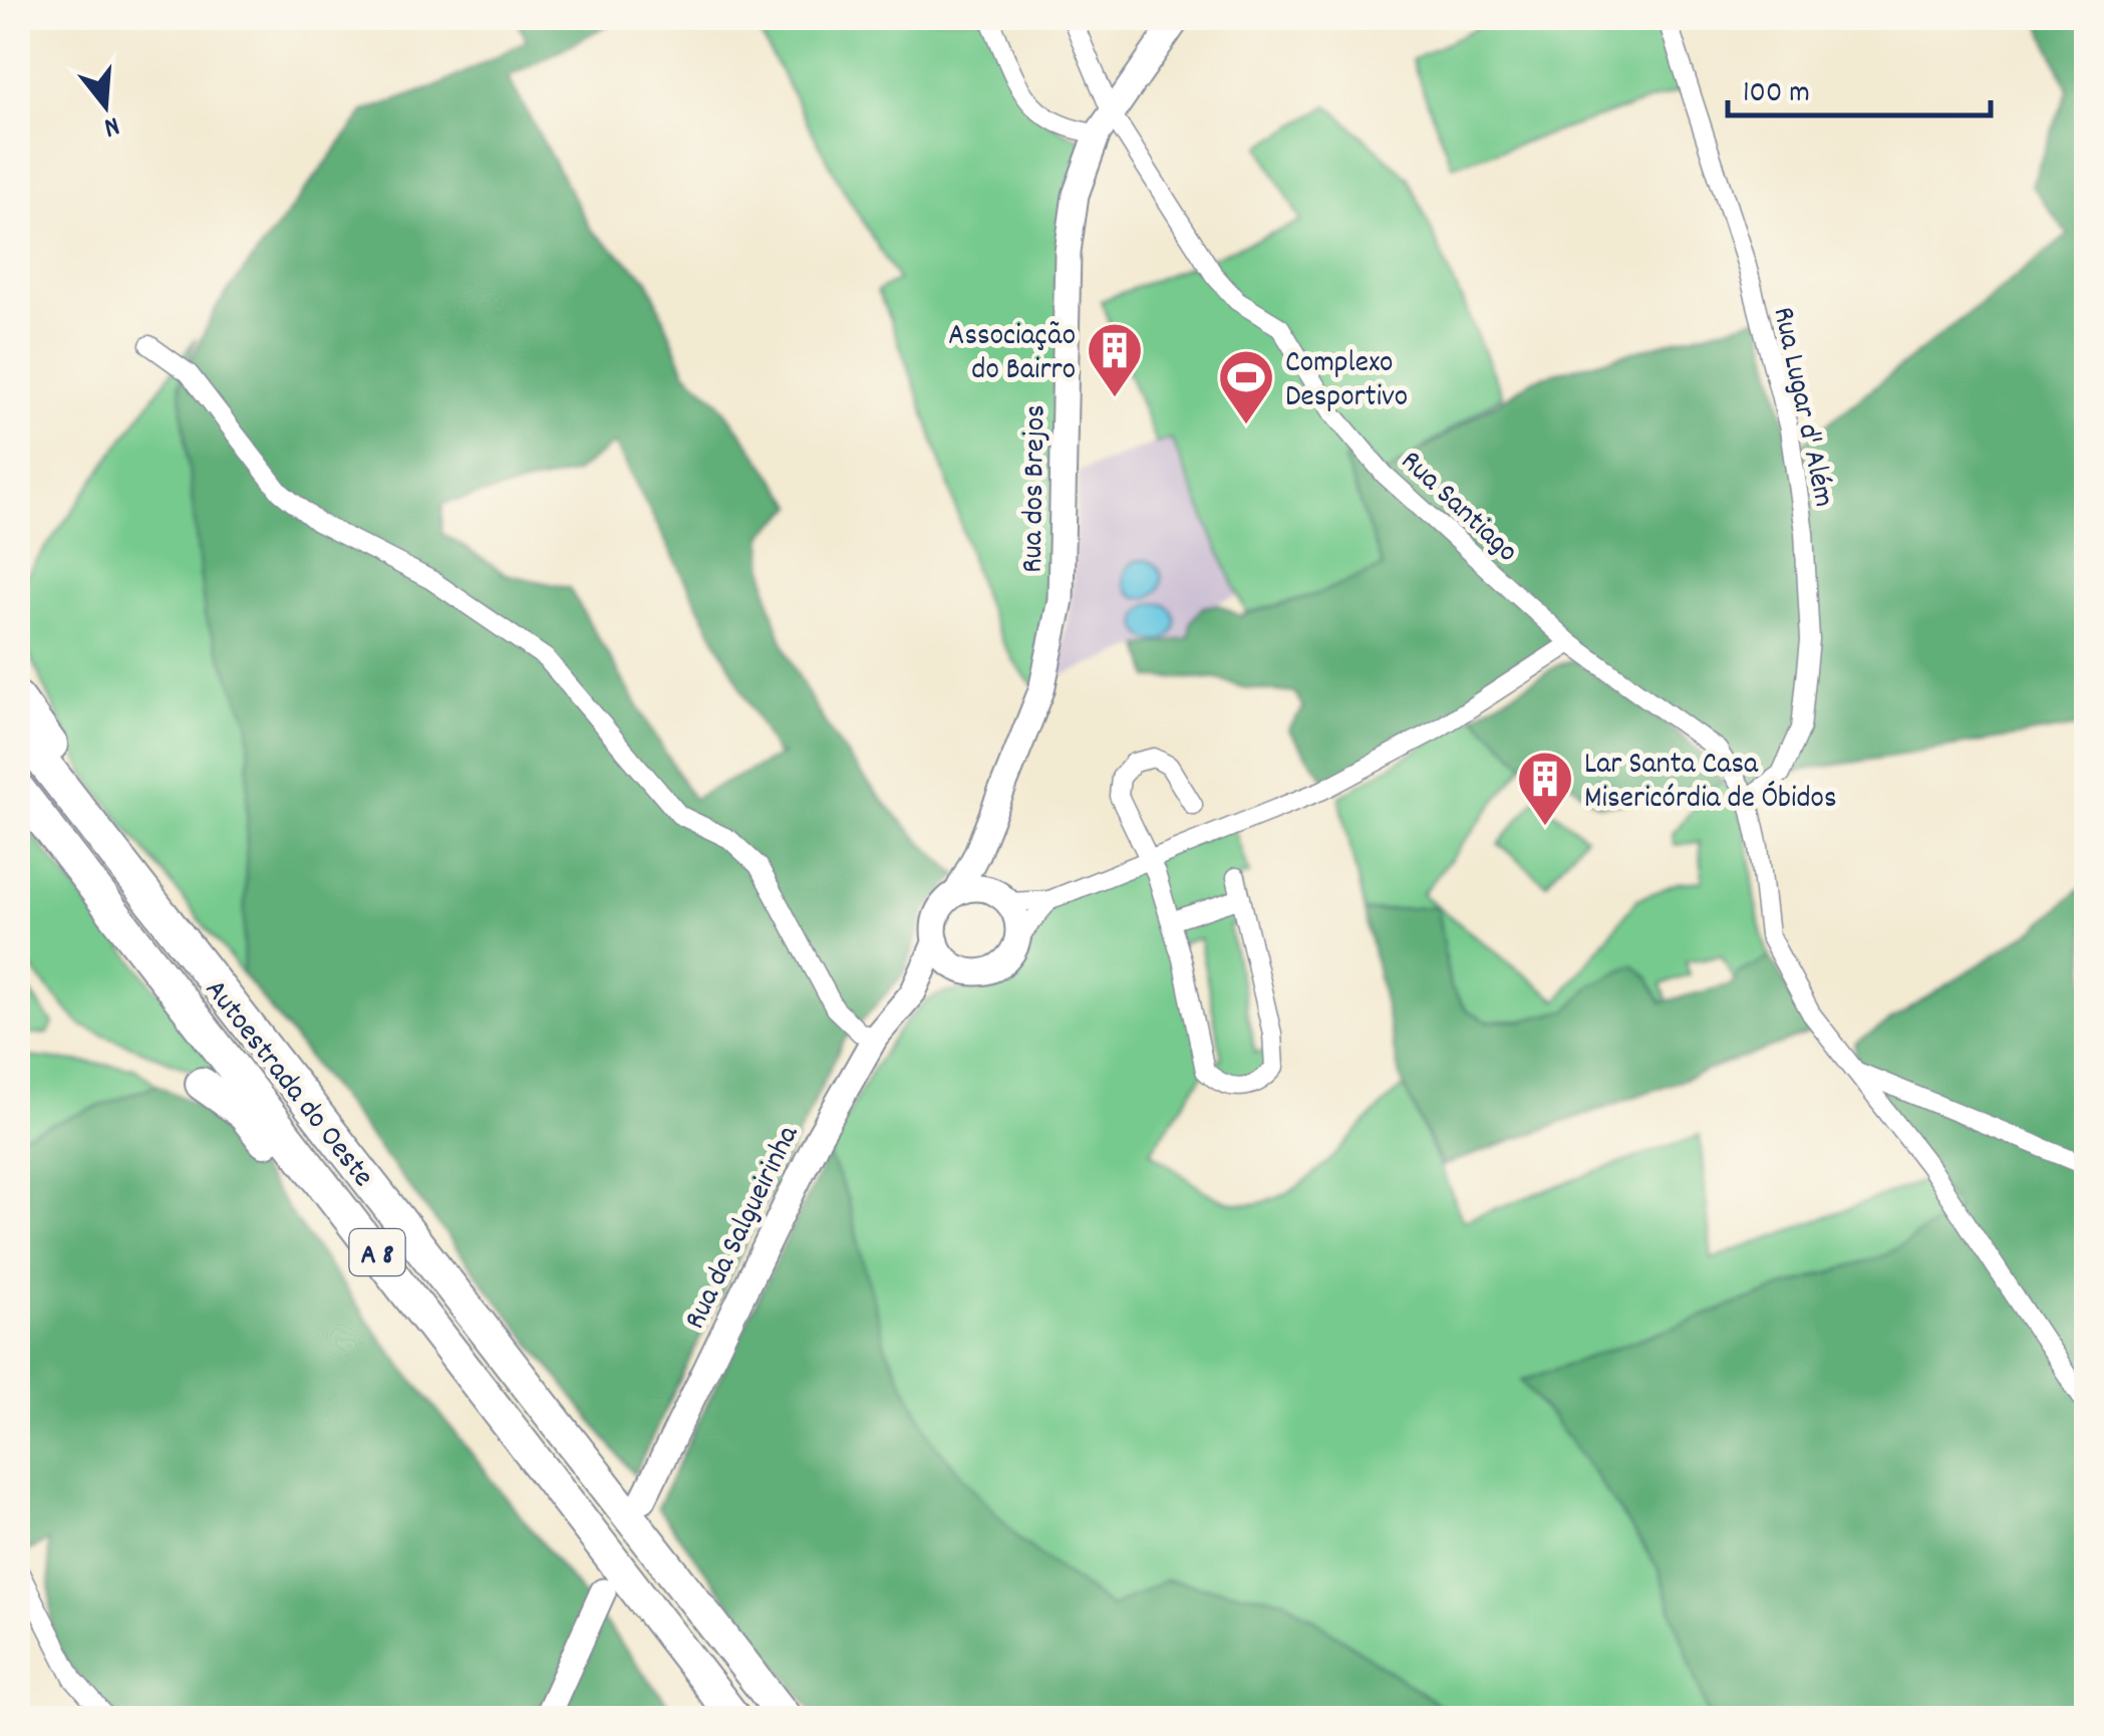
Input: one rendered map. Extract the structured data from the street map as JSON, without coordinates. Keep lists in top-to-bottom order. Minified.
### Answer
{"streets":{"highway":["Autoestrada do Oeste","A 8"],"street":["Rua Lugar d' Além","Rua dos Brejos","Rua Santiago","Rua da Salgueirinha"]},"crossings":[["Rua Lugar d' Além","Rua Santiago"],["Rua dos Brejos","Rua Santiago"],["Rua dos Brejos","Rua da Salgueirinha"]],"places":{"building":["Associação do Bairro","Lar Santa Casa Misericórdia de Óbidos"],"sports":["Complexo Desportivo"]},"scale_bar":"100 m","north":"bottom"}
